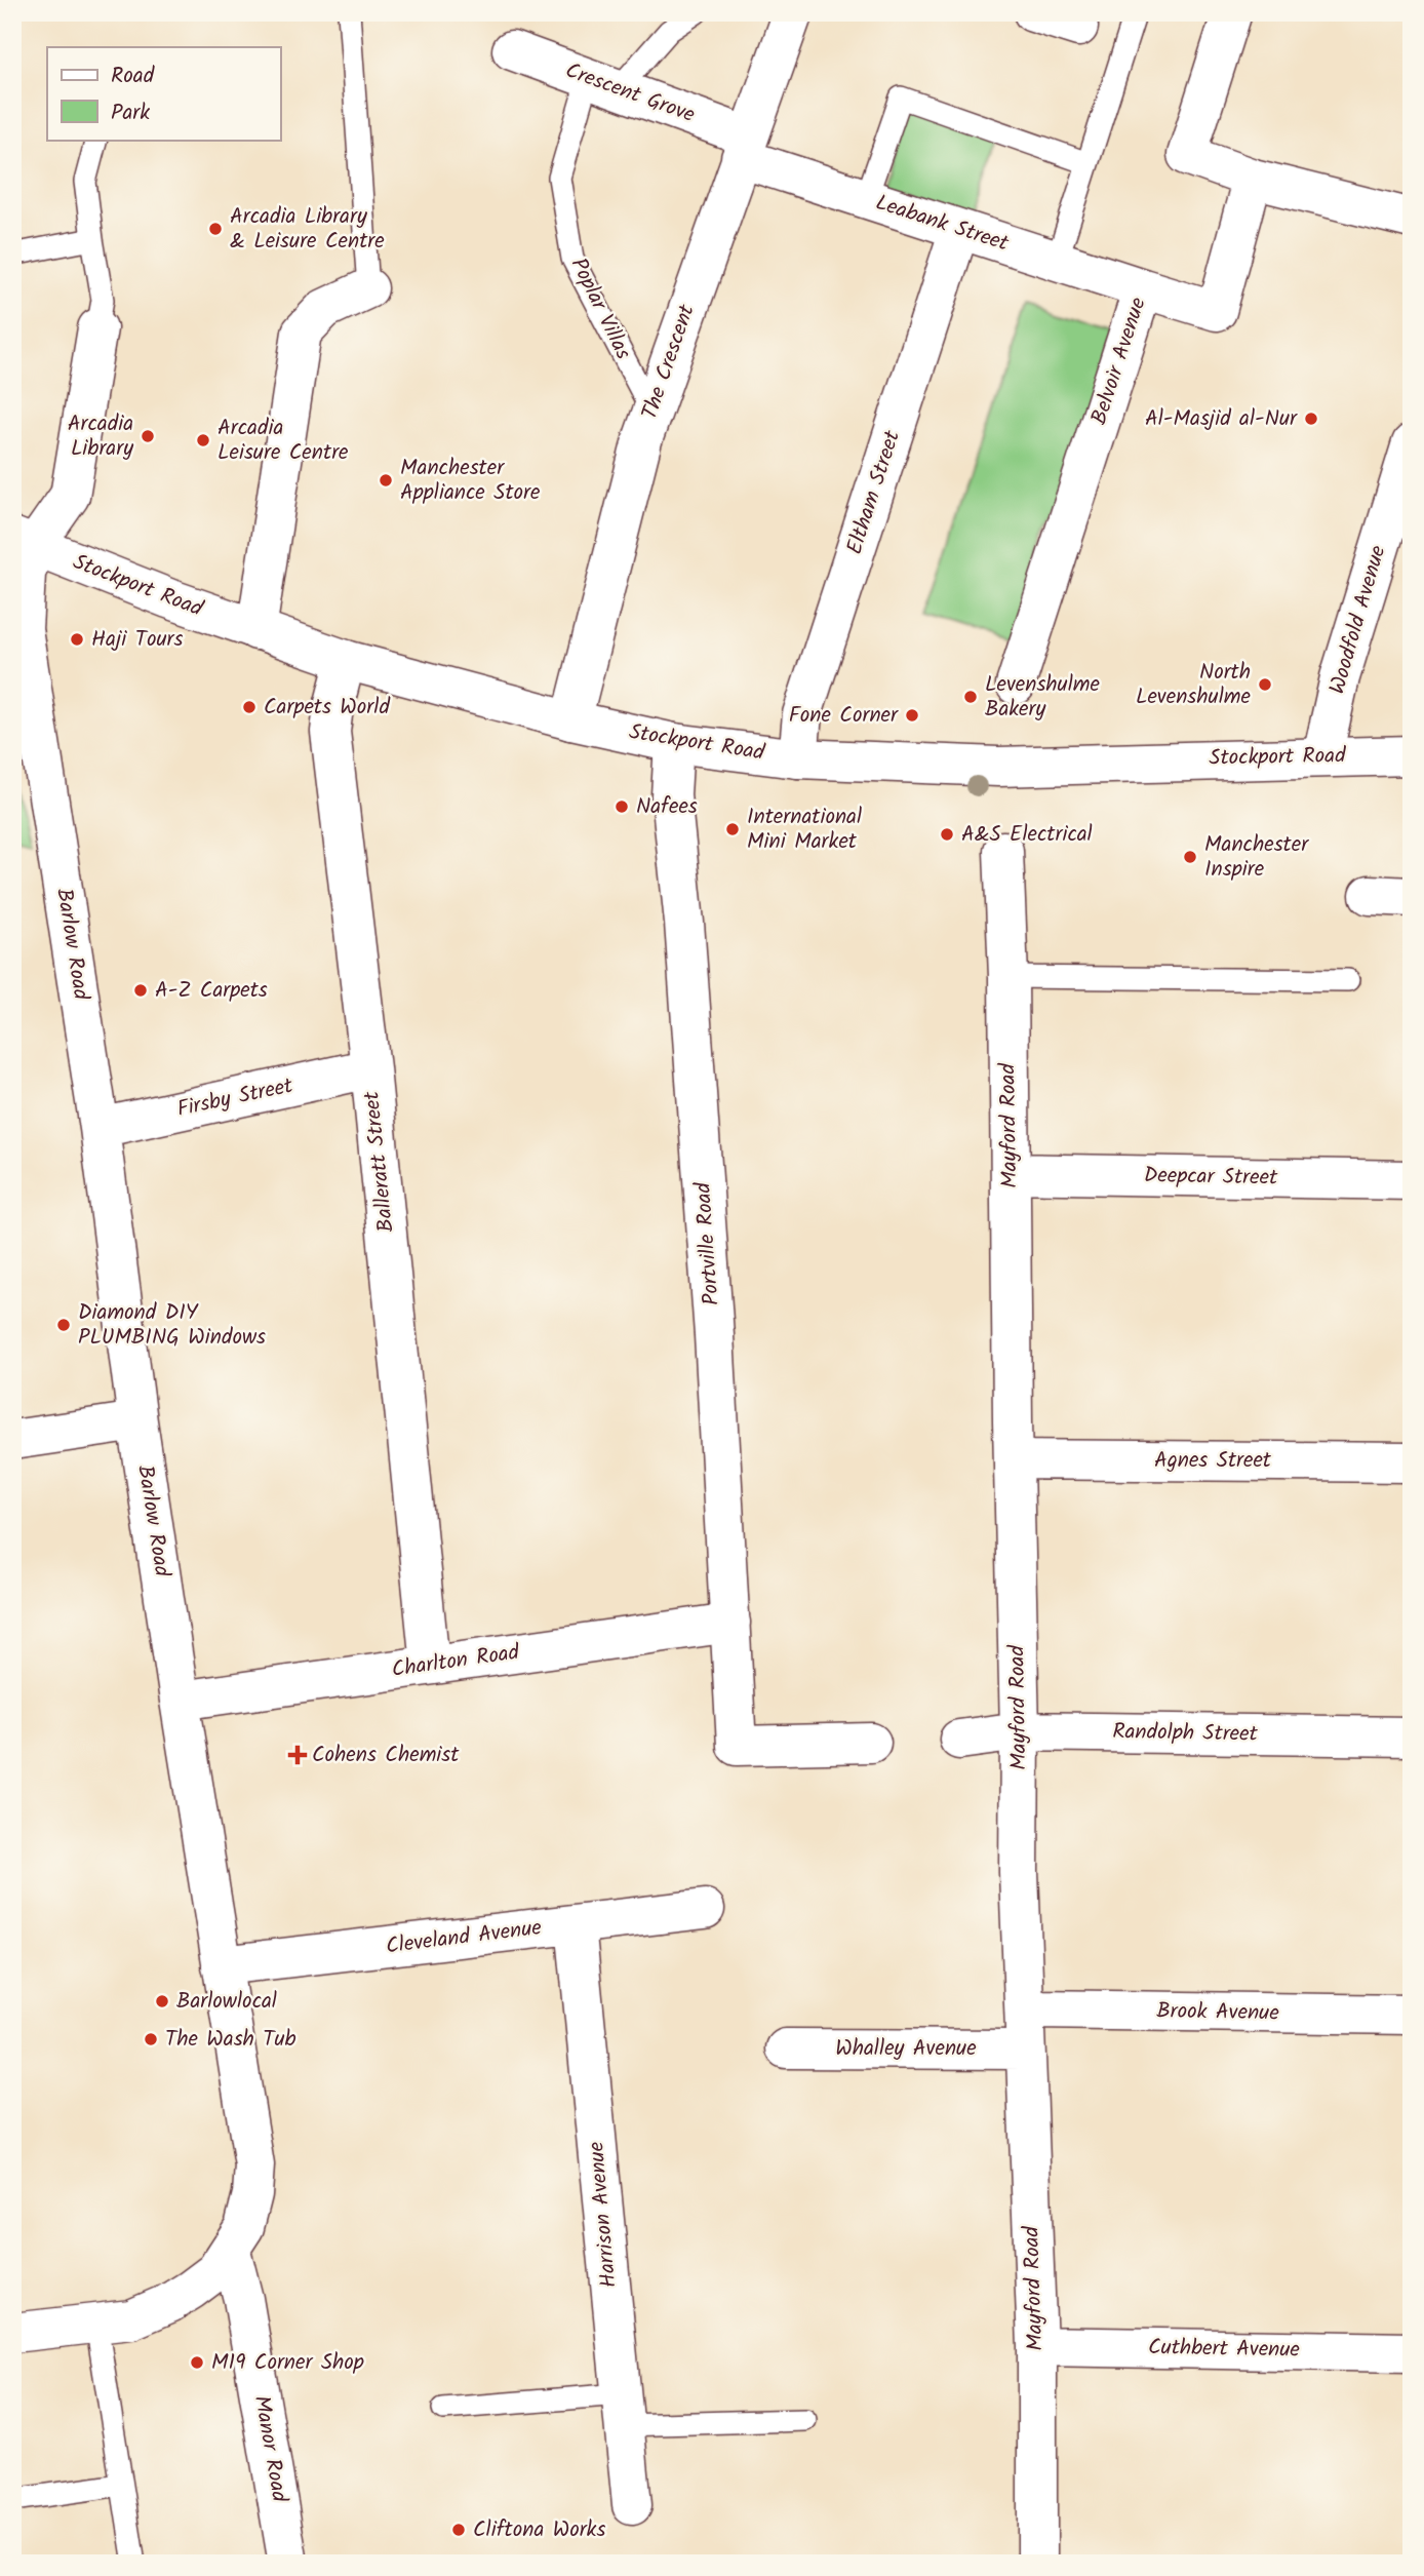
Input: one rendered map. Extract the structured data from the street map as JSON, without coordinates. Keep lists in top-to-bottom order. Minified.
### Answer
{"streets":{"main road":["Crescent Grove","Leabank Street","Belvoir Avenue","The Crescent","Eltham Street","Stockport Road","Woodfold Avenue","Barlow Road","Firsby Street","Mayford Road","Balleratt Street","Deepcar Street","Portville Road","Agnes Street","Charlton Road","Randolph Street","Cleveland Avenue","Brook Avenue","Whalley Avenue","Harrison Avenue","Cuthbert Avenue","Manor Road"],"lane":["Poplar Villas"]},"crossings":[["Crescent Grove","Leabank Street"],["Crescent Grove","Poplar Villas"],["Crescent Grove","The Crescent"],["Leabank Street","Belvoir Avenue"],["Leabank Street","The Crescent"],["Leabank Street","Eltham Street"],["Poplar Villas","The Crescent"],["The Crescent","Stockport Road"],["Eltham Street","Stockport Road"],["Stockport Road","Woodfold Avenue"],["Stockport Road","Barlow Road"],["Stockport Road","Balleratt Street"],["Stockport Road","Portville Road"],["Barlow Road","Firsby Street"],["Barlow Road","Charlton Road"],["Barlow Road","Cleveland Avenue"],["Barlow Road","Manor Road"],["Firsby Street","Balleratt Street"],["Mayford Road","Deepcar Street"],["Mayford Road","Agnes Street"],["Mayford Road","Randolph Street"],["Mayford Road","Brook Avenue"],["Mayford Road","Whalley Avenue"],["Mayford Road","Cuthbert Avenue"],["Balleratt Street","Charlton Road"],["Portville Road","Charlton Road"],["Cleveland Avenue","Harrison Avenue"]],"places":{"other":["Arcadia Library & Leisure Centre","Al-Masjid al-Nur","Arcadia Library","Arcadia Leisure Centre","Manchester Appliance Store","Haji Tours","North Levenshulme","Levenshulme Bakery","Carpets World","Fone Corner","Nafees","International Mini Market","A&S Electrical","Manchester Inspire","A-Z Carpets","Diamond DIY PLUMBING Windows","Barlowlocal","The Wash Tub","M19 Corner Shop","Cliftona Works"],"health":["Cohens Chemist"]},"legend":["Road","Park"]}
